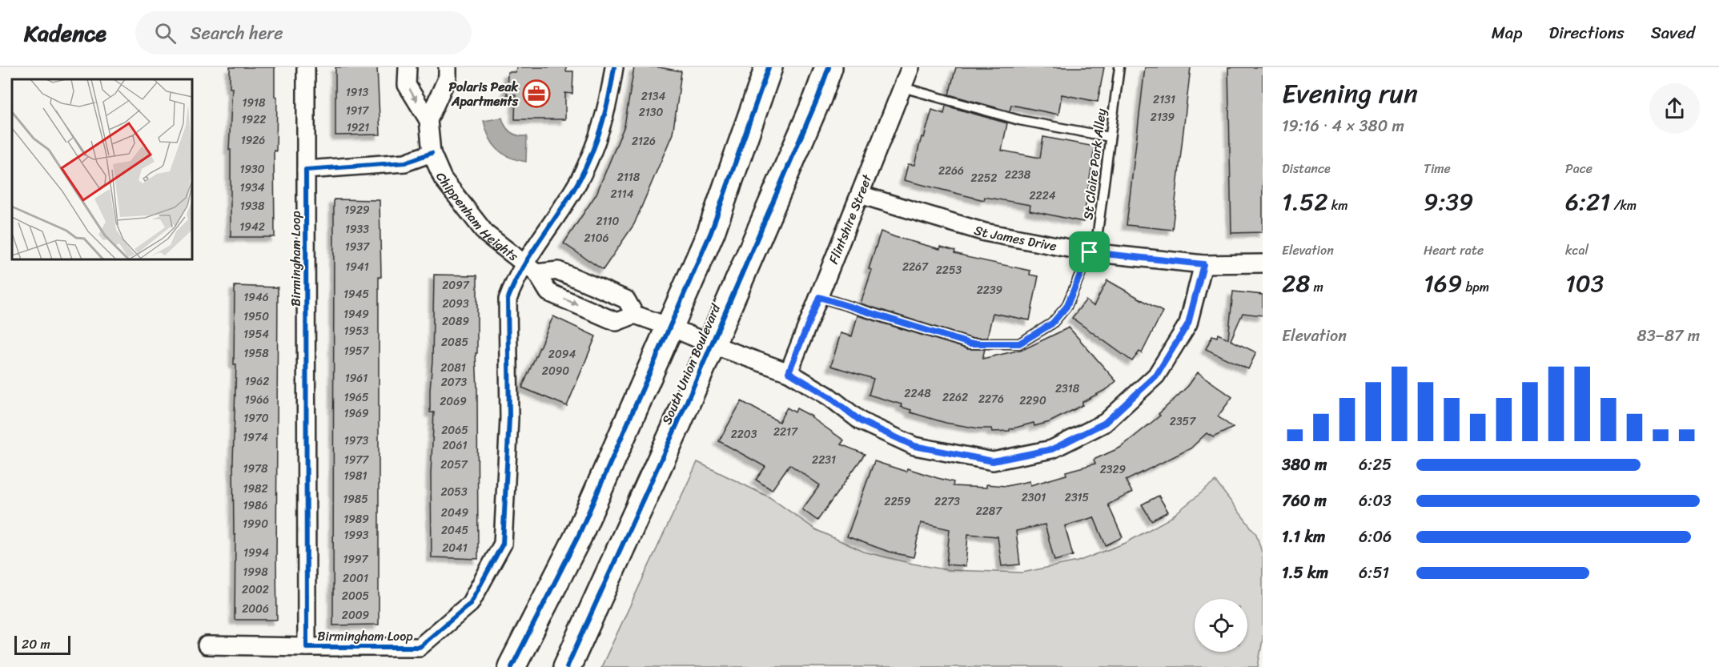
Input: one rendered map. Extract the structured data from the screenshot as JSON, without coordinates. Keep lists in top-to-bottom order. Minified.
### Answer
{"streets":{"main road":["South Union Boulevard"],"street":["Chippenham Heights","Flintshire Street","St James Drive","Birmingham Loop"],"lane":["St Claire Park Alley"]},"crossings":[["St Claire Park Alley","Flintshire Street"],["St Claire Park Alley","St James Drive"],["Chippenham Heights","Birmingham Loop"],["Flintshire Street","St James Drive"]],"places":{"office":["Polaris Peak Apartments"]},"house_numbers":["1913","2134","2131","1918","1917","2130","2139","1922","1921","1926","2126","1930","2266","2238","2118","2252","1934","2114","2224","1938","1929","2110","1942","1933","2106","1937","1941","2267","2253","2097","2239","1945","1946","2093","1949","1950","2089","1953","1954","2085","1957","1958","2094","2081","2090","1961","1962","2073","2318","2248","1965","2262","2276","1966","2290","2069","1969","1970","2357","2065","2217","2203","1974","1973","2061","1977","2231","2057","1978","2329","1981","1982","2053","2301","2315","1985","2259","2273","1986","2287","2049","1989","1990","2045","1993","2041","1994","1997","1998","2001","2002","2005","2006","2009"],"scale_bar":"20 m","page":{"header":"Kadence","search":"Search here","nav":["Map","Directions","Saved"],"heading":["Evening run","19:16 · 4 × 380 m"],"stats":[["Distance","1.52 km"],["Time","9:39"],["Pace","6:21 /km"],["Elevation","28 m"],["Heart rate","169 bpm"],["kcal","103"]],"chart":["Elevation","83–87 m"],"list":[{"name":"380 m","note":"6:25"},{"name":"760 m","note":"6:03"},{"name":"1.1 km","note":"6:06"},{"name":"1.5 km","note":"6:51"}],"scale":"20 m"}}
